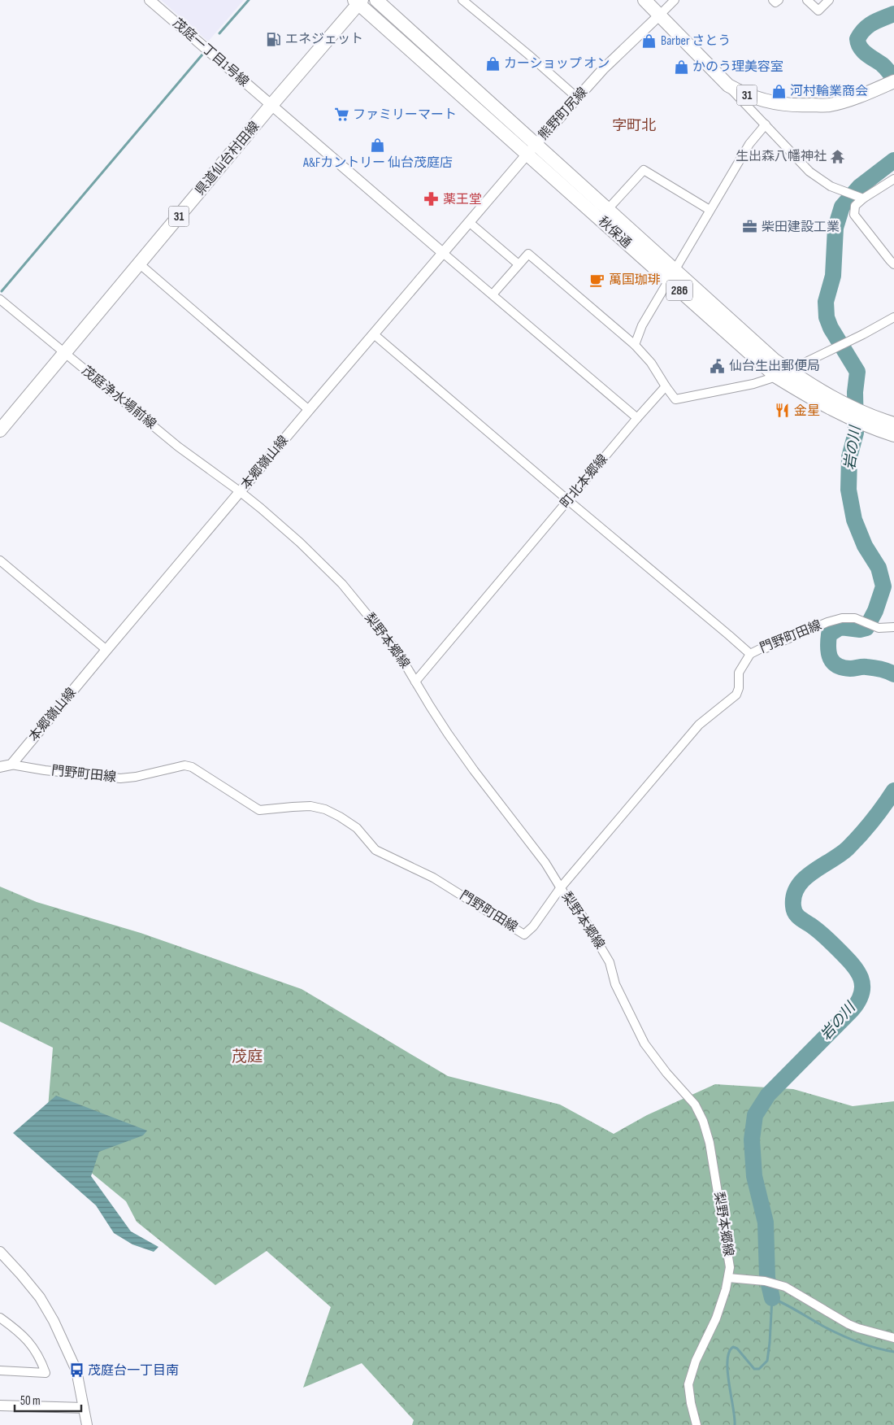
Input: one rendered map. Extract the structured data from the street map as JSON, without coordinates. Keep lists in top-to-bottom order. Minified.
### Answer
{"streets":{"main road":["31","県道仙台村田線","秋保通","286"],"street":["茂庭一丁目1号線","熊野町尻線","茂庭浄水場前線","本郷嶺山線","町北本郷線","門野町田線","梨野本郷線"]},"crossings":[["茂庭一丁目1号線","県道仙台村田線"],["茂庭一丁目1号線","本郷嶺山線"],["31","熊野町尻線"],["熊野町尻線","秋保通"],["熊野町尻線","本郷嶺山線"],["県道仙台村田線","秋保通"],["県道仙台村田線","茂庭浄水場前線"],["秋保通","本郷嶺山線"],["茂庭浄水場前線","本郷嶺山線"],["茂庭浄水場前線","梨野本郷線"],["本郷嶺山線","門野町田線"],["本郷嶺山線","梨野本郷線"],["町北本郷線","梨野本郷線"],["門野町田線","梨野本郷線"]],"districts":["字町北","茂庭"],"water":["岩の川"],"places":{"fuel station":["エネジェット"],"shop":["Barber さとう","カーショップ オン","かのう理美容室","河村輪業商会","A&Fカントリー 仙台茂庭店"],"supermarket":["ファミリーマート"],"temple":["生出森八幡神社"],"pharmacy":["薬王堂"],"office":["柴田建設工業"],"cafe":["萬国珈琲"],"public building":["仙台生出郵便局"],"restaurant":["金星"],"bus stop":["茂庭台一丁目南"]},"scale_bar":"50 m"}
